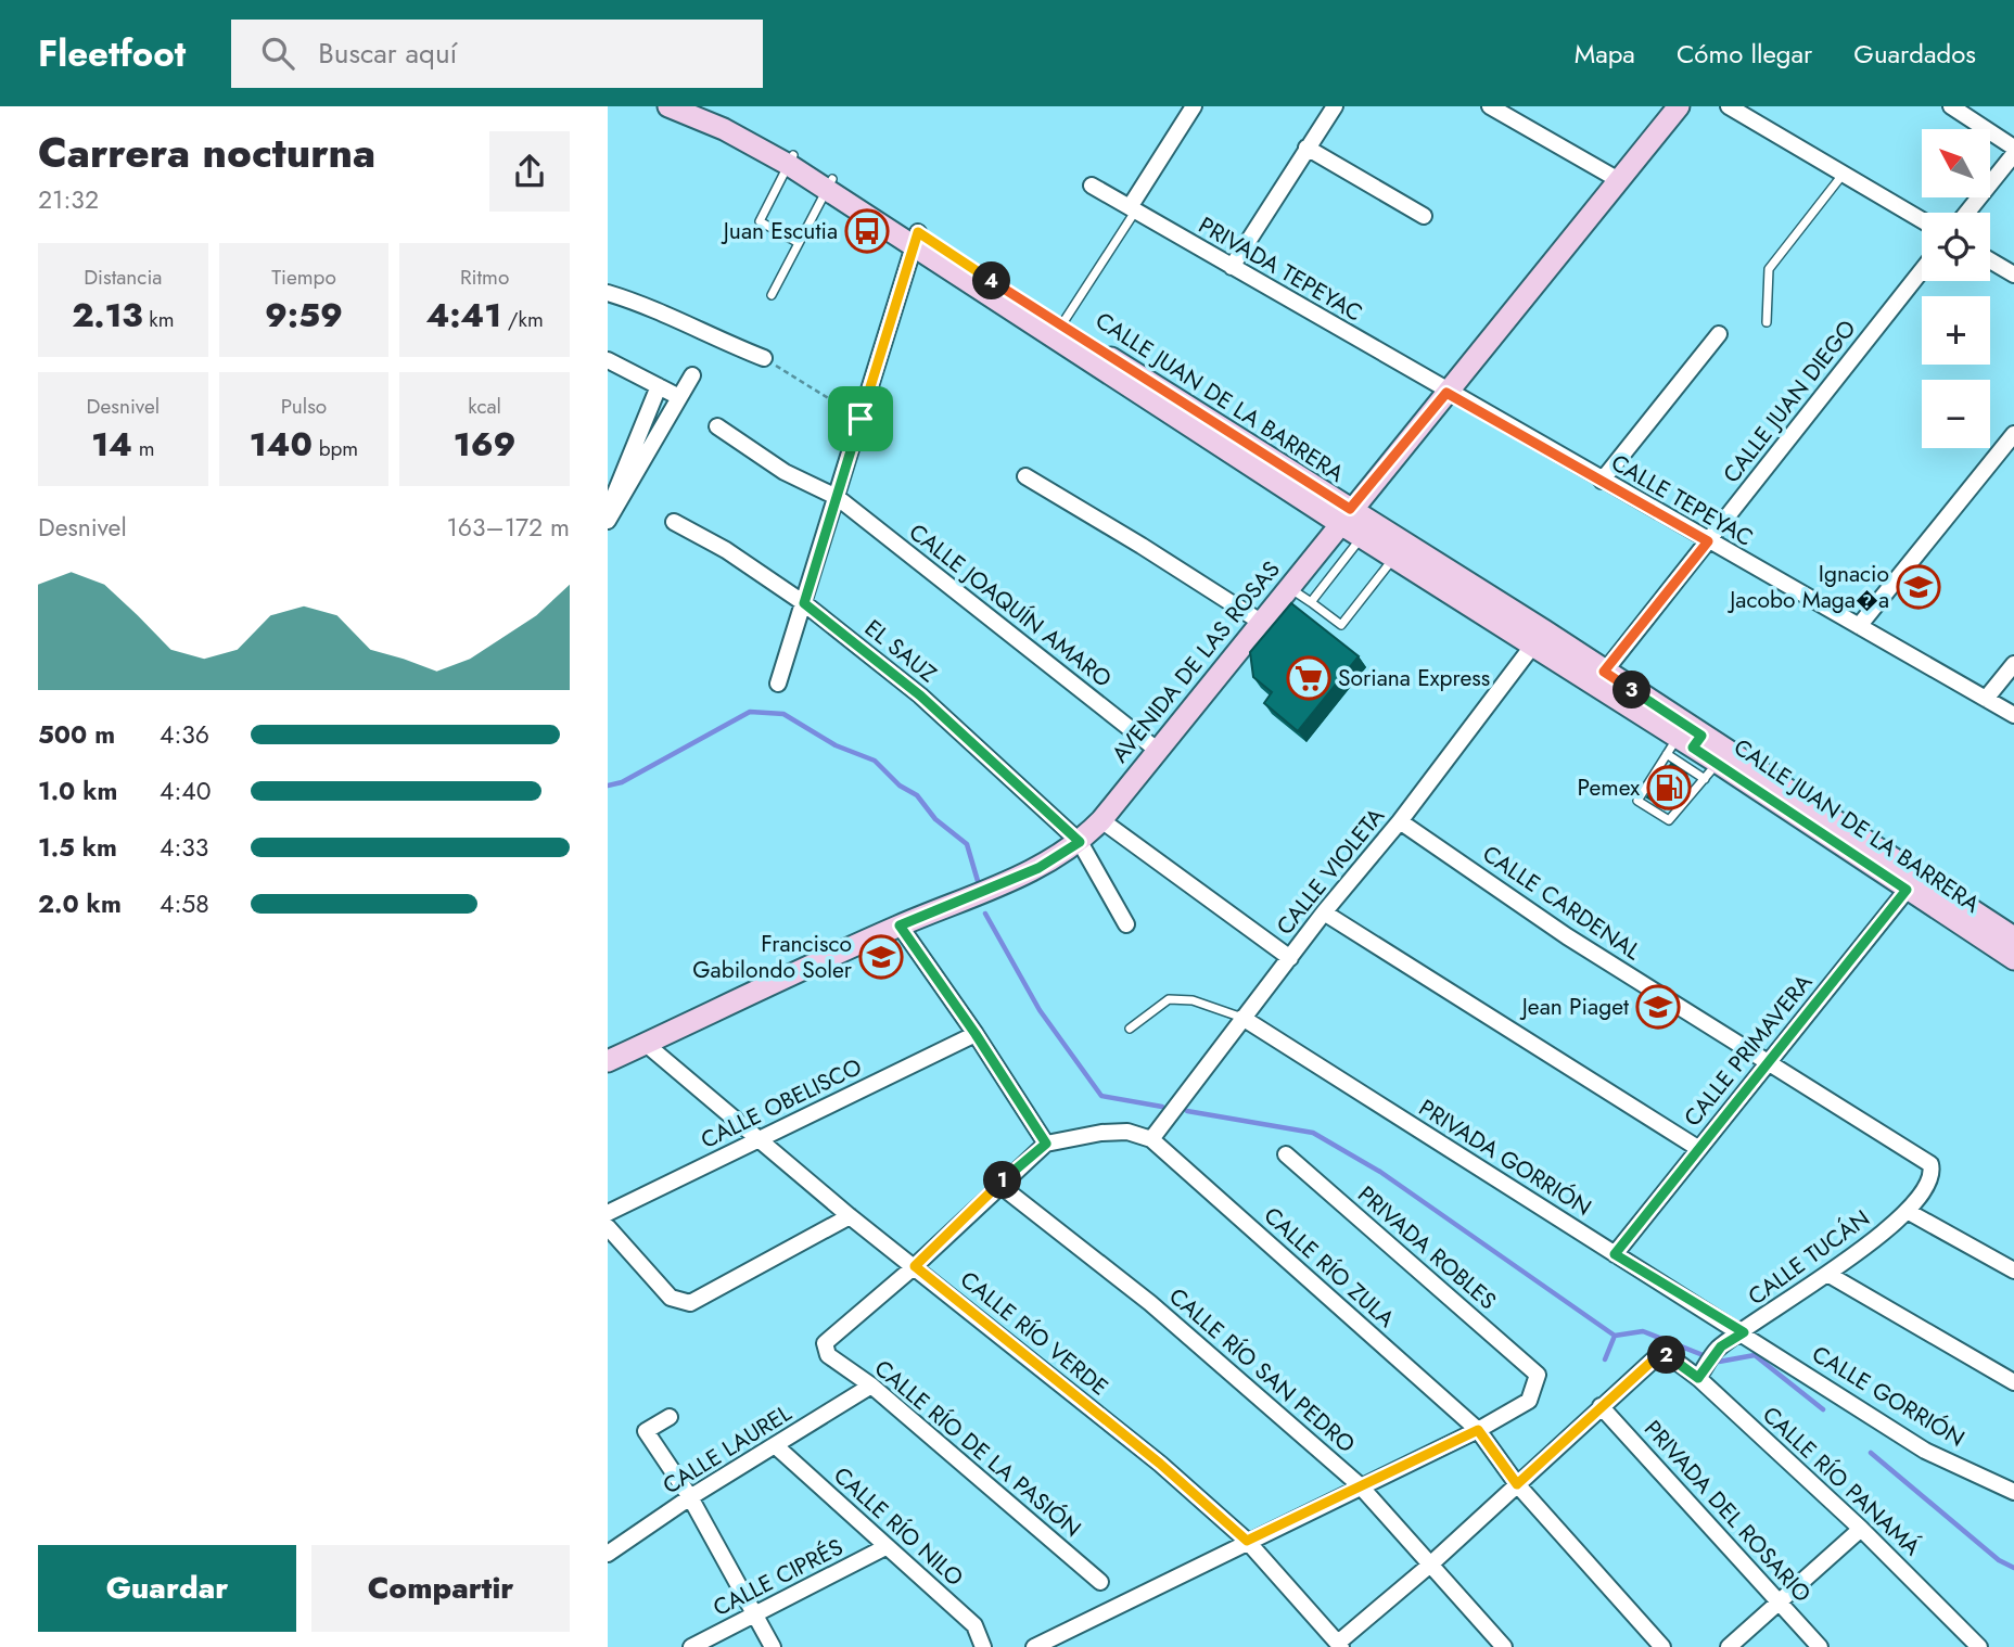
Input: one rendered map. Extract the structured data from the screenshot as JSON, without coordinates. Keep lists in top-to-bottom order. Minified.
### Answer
{"streets":{"main road":["CALLE JUAN DE LA BARRERA","AVENIDA DE LAS ROSAS"],"street":["PRIVADA TEPEYAC","CALLE JUAN DIEGO","CALLE TEPEYAC","CALLE JOAQUÍN AMARO","EL SAUZ","CALLE VIOLETA","CALLE CARDENAL","CALLE PRIMAVERA","CALLE OBELISCO","PRIVADA GORRIÓN","PRIVADA ROBLES","CALLE TUCÁN","CALLE RÍO ZULA","CALLE RÍO VERDE","CALLE RÍO SAN PEDRO","CALLE GORRIÓN","CALLE RÍO DE LA PASIÓN","CALLE LAUREL","CALLE RÍO PANAMÁ","PRIVADA DEL ROSARIO","CALLE RÍO NILO","CALLE CIPRÉS"]},"crossings":[["PRIVADA TEPEYAC","CALLE TEPEYAC"],["PRIVADA TEPEYAC","AVENIDA DE LAS ROSAS"],["CALLE JUAN DE LA BARRERA","CALLE JUAN DIEGO"],["CALLE JUAN DE LA BARRERA","AVENIDA DE LAS ROSAS"],["CALLE JUAN DE LA BARRERA","CALLE VIOLETA"],["CALLE JUAN DE LA BARRERA","CALLE PRIMAVERA"],["CALLE JUAN DIEGO","CALLE TEPEYAC"],["CALLE TEPEYAC","AVENIDA DE LAS ROSAS"],["CALLE JOAQUÍN AMARO","AVENIDA DE LAS ROSAS"],["EL SAUZ","AVENIDA DE LAS ROSAS"],["AVENIDA DE LAS ROSAS","CALLE RÍO VERDE"],["CALLE VIOLETA","CALLE CARDENAL"],["CALLE VIOLETA","PRIVADA GORRIÓN"],["CALLE VIOLETA","CALLE RÍO ZULA"],["CALLE CARDENAL","CALLE PRIMAVERA"],["CALLE CARDENAL","CALLE TUCÁN"],["CALLE PRIMAVERA","PRIVADA GORRIÓN"],["CALLE OBELISCO","CALLE RÍO VERDE"],["PRIVADA GORRIÓN","CALLE TUCÁN"],["PRIVADA GORRIÓN","CALLE GORRIÓN"],["PRIVADA ROBLES","CALLE RÍO ZULA"],["CALLE TUCÁN","CALLE GORRIÓN"],["CALLE TUCÁN","CALLE RÍO PANAMÁ"],["CALLE RÍO VERDE","CALLE RÍO DE LA PASIÓN"],["CALLE RÍO DE LA PASIÓN","CALLE LAUREL"],["CALLE LAUREL","CALLE RÍO NILO"],["CALLE RÍO PANAMÁ","PRIVADA DEL ROSARIO"],["CALLE RÍO NILO","CALLE CIPRÉS"]],"places":{"bus stop":["Juan Escutia"],"school or university":["Ignacio Jacobo Maga�a","Francisco Gabilondo Soler","Jean Piaget"],"supermarket":["Soriana Express"],"fuel station":["Pemex"]},"north":"top left","page":{"header":"Fleetfoot","search":"Buscar aquí","nav":["Mapa","Cómo llegar","Guardados"],"heading":["Carrera nocturna","21:32"],"map_buttons":["+","−"],"stats":[["Distancia","2.13 km"],["Tiempo","9:59"],["Ritmo","4:41 /km"],["Desnivel","14 m"],["Pulso","140 bpm"],["kcal","169"]],"pins":["4","3","1","2"],"chart":["Desnivel","163–172 m"],"list":[{"name":"500 m","note":"4:36"},{"name":"1.0 km","note":"4:40"},{"name":"1.5 km","note":"4:33"},{"name":"2.0 km","note":"4:58"}],"buttons":["Guardar","Compartir"]}}
